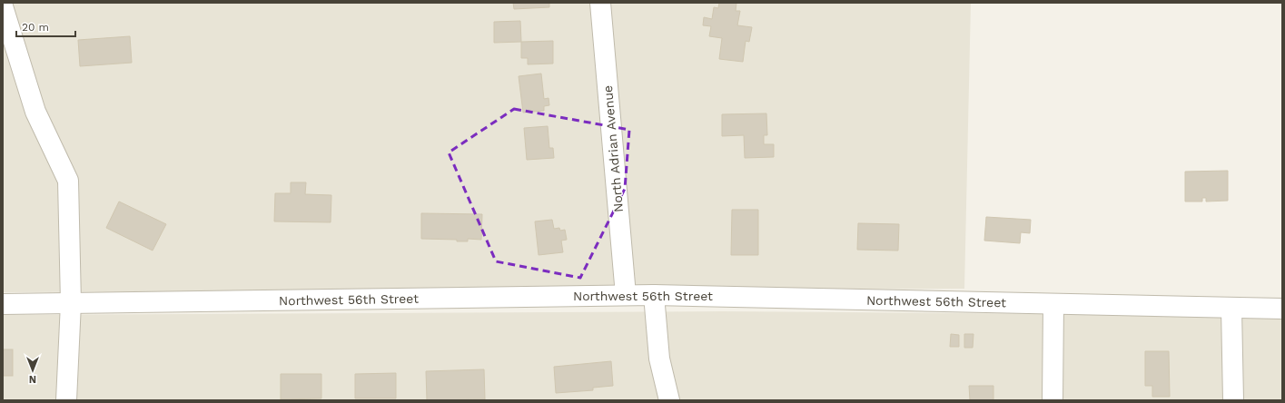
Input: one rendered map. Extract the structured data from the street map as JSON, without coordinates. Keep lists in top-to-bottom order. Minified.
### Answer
{"streets":{"street":["North Adrian Avenue","Northwest 56th Street"]},"crossings":[["North Adrian Avenue","Northwest 56th Street"]],"scale_bar":"20 m","north":"bottom"}
